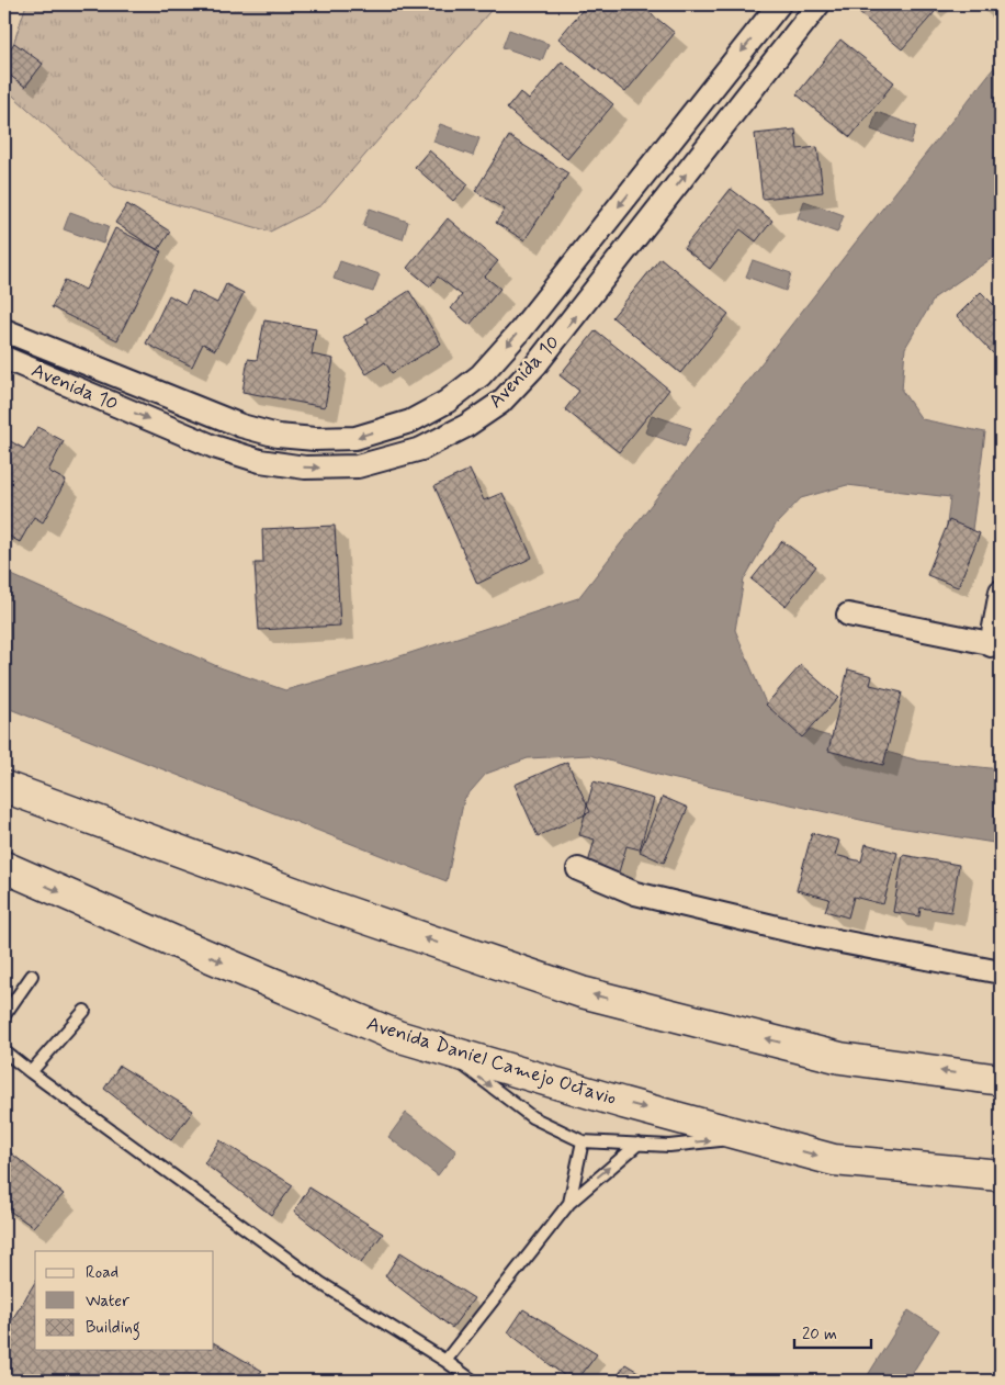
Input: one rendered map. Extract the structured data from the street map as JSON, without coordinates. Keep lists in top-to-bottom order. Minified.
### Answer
{"streets":{"main road":["Avenida Daniel Camejo Octavio"],"street":["Avenida 10"]},"legend":["Road","Water","Building"],"scale_bar":"20 m"}
